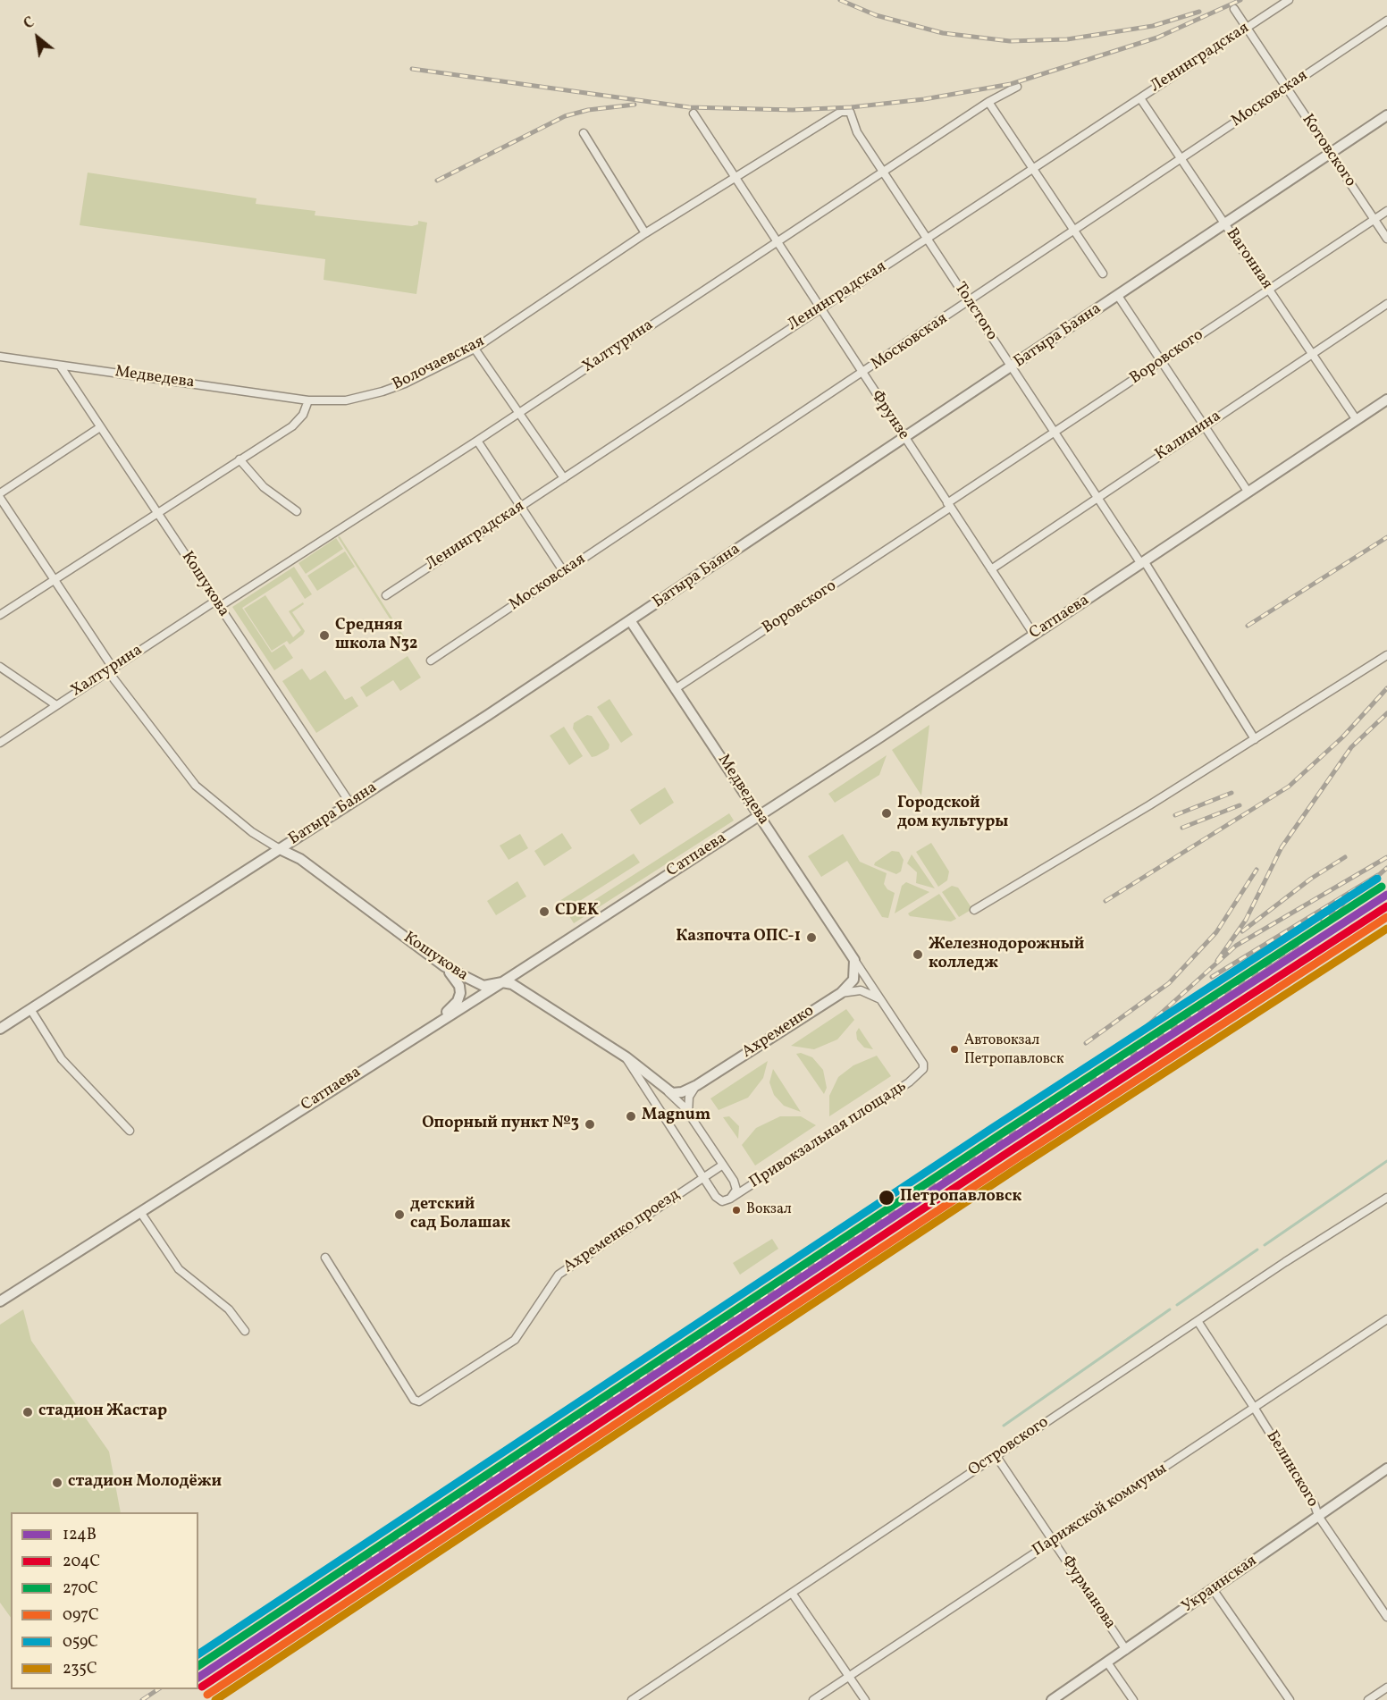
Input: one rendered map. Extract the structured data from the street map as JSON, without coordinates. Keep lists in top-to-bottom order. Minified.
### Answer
{"streets":{"street":["Ленинградская","Московская","Котовского","Вагонная","Толстого","Батыра Баяна","Халтурина","Воровского","Волочаевская","Медведева","Фрунзе","Калинина","Кошукова","Сатпаева","Ахременко","Привокзальная площадь","Ахременко проезд","Островского","Белинского","Парижской коммуны","Украинская","Фурманова"]},"crossings":[["Ленинградская","Котовского"],["Ленинградская","Вагонная"],["Ленинградская","Толстого"],["Ленинградская","Фрунзе"],["Московская","Котовского"],["Московская","Вагонная"],["Московская","Толстого"],["Московская","Фрунзе"],["Котовского","Батыра Баяна"],["Котовского","Воровского"],["Вагонная","Батыра Баяна"],["Вагонная","Воровского"],["Вагонная","Калинина"],["Вагонная","Сатпаева"],["Толстого","Батыра Баяна"],["Толстого","Халтурина"],["Толстого","Воровского"],["Толстого","Волочаевская"],["Толстого","Калинина"],["Толстого","Сатпаева"],["Батыра Баяна","Медведева"],["Батыра Баяна","Фрунзе"],["Батыра Баяна","Кошукова"],["Халтурина","Фрунзе"],["Халтурина","Кошукова"],["Воровского","Медведева"],["Воровского","Фрунзе"],["Волочаевская","Медведева"],["Волочаевская","Фрунзе"],["Медведева","Кошукова"],["Медведева","Сатпаева"],["Медведева","Ахременко"],["Фрунзе","Калинина"],["Фрунзе","Сатпаева"],["Кошукова","Сатпаева"],["Кошукова","Ахременко"],["Кошукова","Привокзальная площадь"],["Кошукова","Ахременко проезд"],["Островского","Белинского"],["Островского","Фурманова"],["Белинского","Парижской коммуны"],["Белинского","Украинская"],["Парижской коммуны","Фурманова"],["Украинская","Фурманова"]],"places":["Средняя школа N32","Городской дом культуры","CDEK","Казпочта ОПС-1","Железнодорожный колледж","Автовокзал Петропавловск","Magnum","Опорный пункт №3","Петропавловск","Вокзал","детский сад Болашак","стадион Жастар","стадион Молодёжи"],"lines":["transit line 059С","transit line 270С","transit line 124В","transit line 204С","transit line 097С","transit line 235С"],"legend":["124В","204С","270С","097С","059С","235С"],"north":"top left"}
